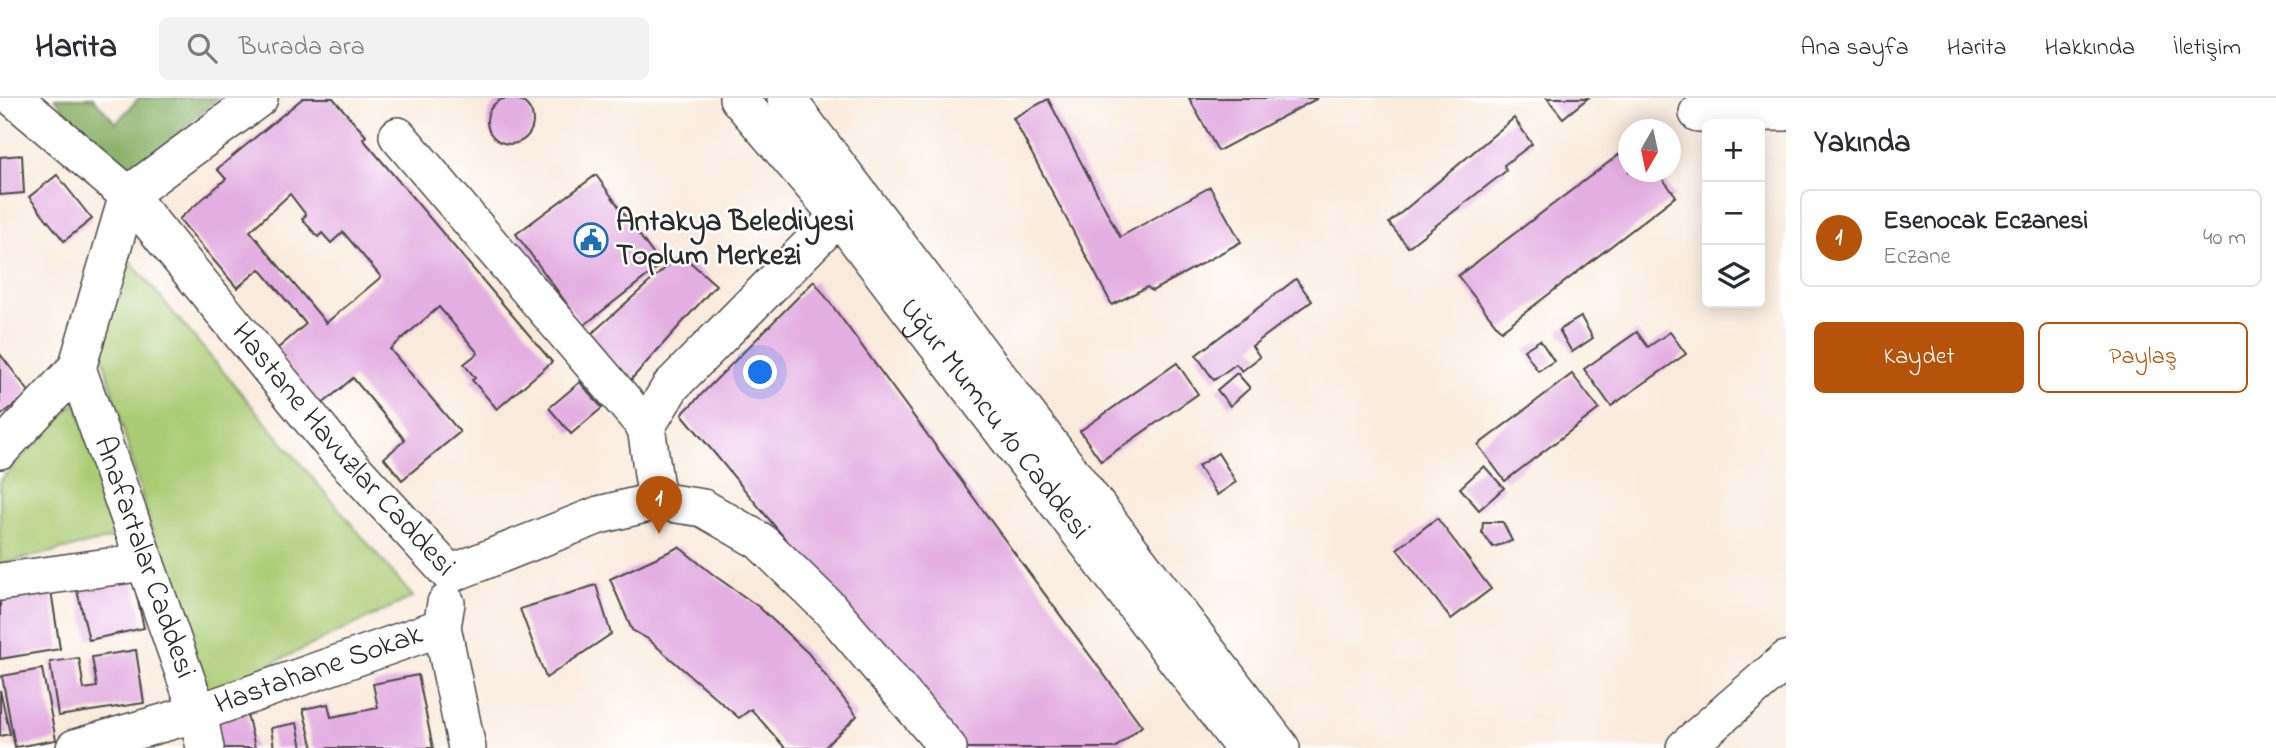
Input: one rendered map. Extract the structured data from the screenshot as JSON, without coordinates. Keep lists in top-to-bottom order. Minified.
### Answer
{"streets":{"street":["Uğur Mumcu 10 Caddesi","Hastane Havuzlar Caddesi","Anafartalar Caddesi","Hastahane Sokak"]},"crossings":[["Anafartalar Caddesi","Hastahane Sokak"]],"places":{"public building":["Antakya Belediyesi Toplum Merkezi"]},"north":"bottom","page":{"header":"Harita","search":"Burada ara","nav":["Ana sayfa","Harita","Hakkında","İletişim"],"heading":"Yakında","map_buttons":["+","−"],"list":[{"mark":"1","name":"Esenocak Eczanesi","note":"Eczane","value":"40 m"}],"buttons":["Kaydet","Paylaş"],"pins":"1"}}
